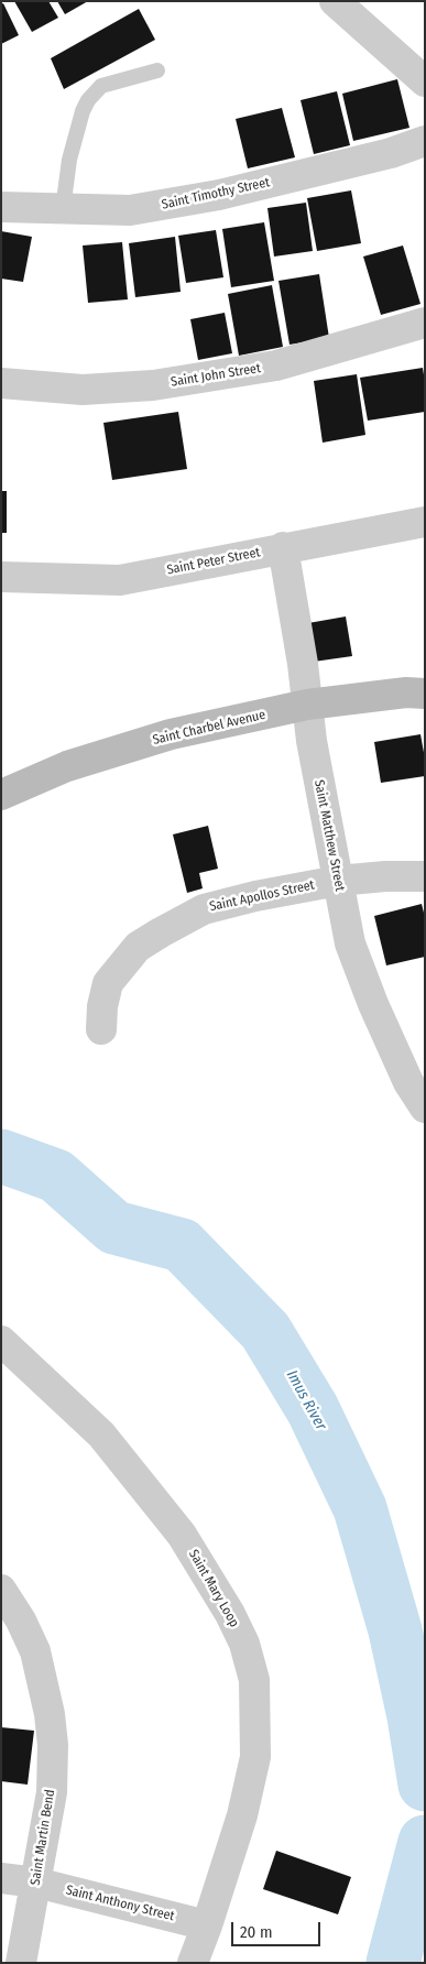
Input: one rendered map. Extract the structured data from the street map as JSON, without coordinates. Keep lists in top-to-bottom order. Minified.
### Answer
{"streets":{"street":["Saint Timothy Street","Saint John Street","Saint Peter Street","Saint Charbel Avenue","Saint Matthew Street","Saint Apollos Street","Saint Mary Loop","Saint Martin Bend","Saint Anthony Street"]},"crossings":[["Saint Peter Street","Saint Matthew Street"],["Saint Charbel Avenue","Saint Matthew Street"],["Saint Matthew Street","Saint Apollos Street"],["Saint Mary Loop","Saint Anthony Street"],["Saint Martin Bend","Saint Anthony Street"]],"water":["Imus River"],"scale_bar":"20 m"}
